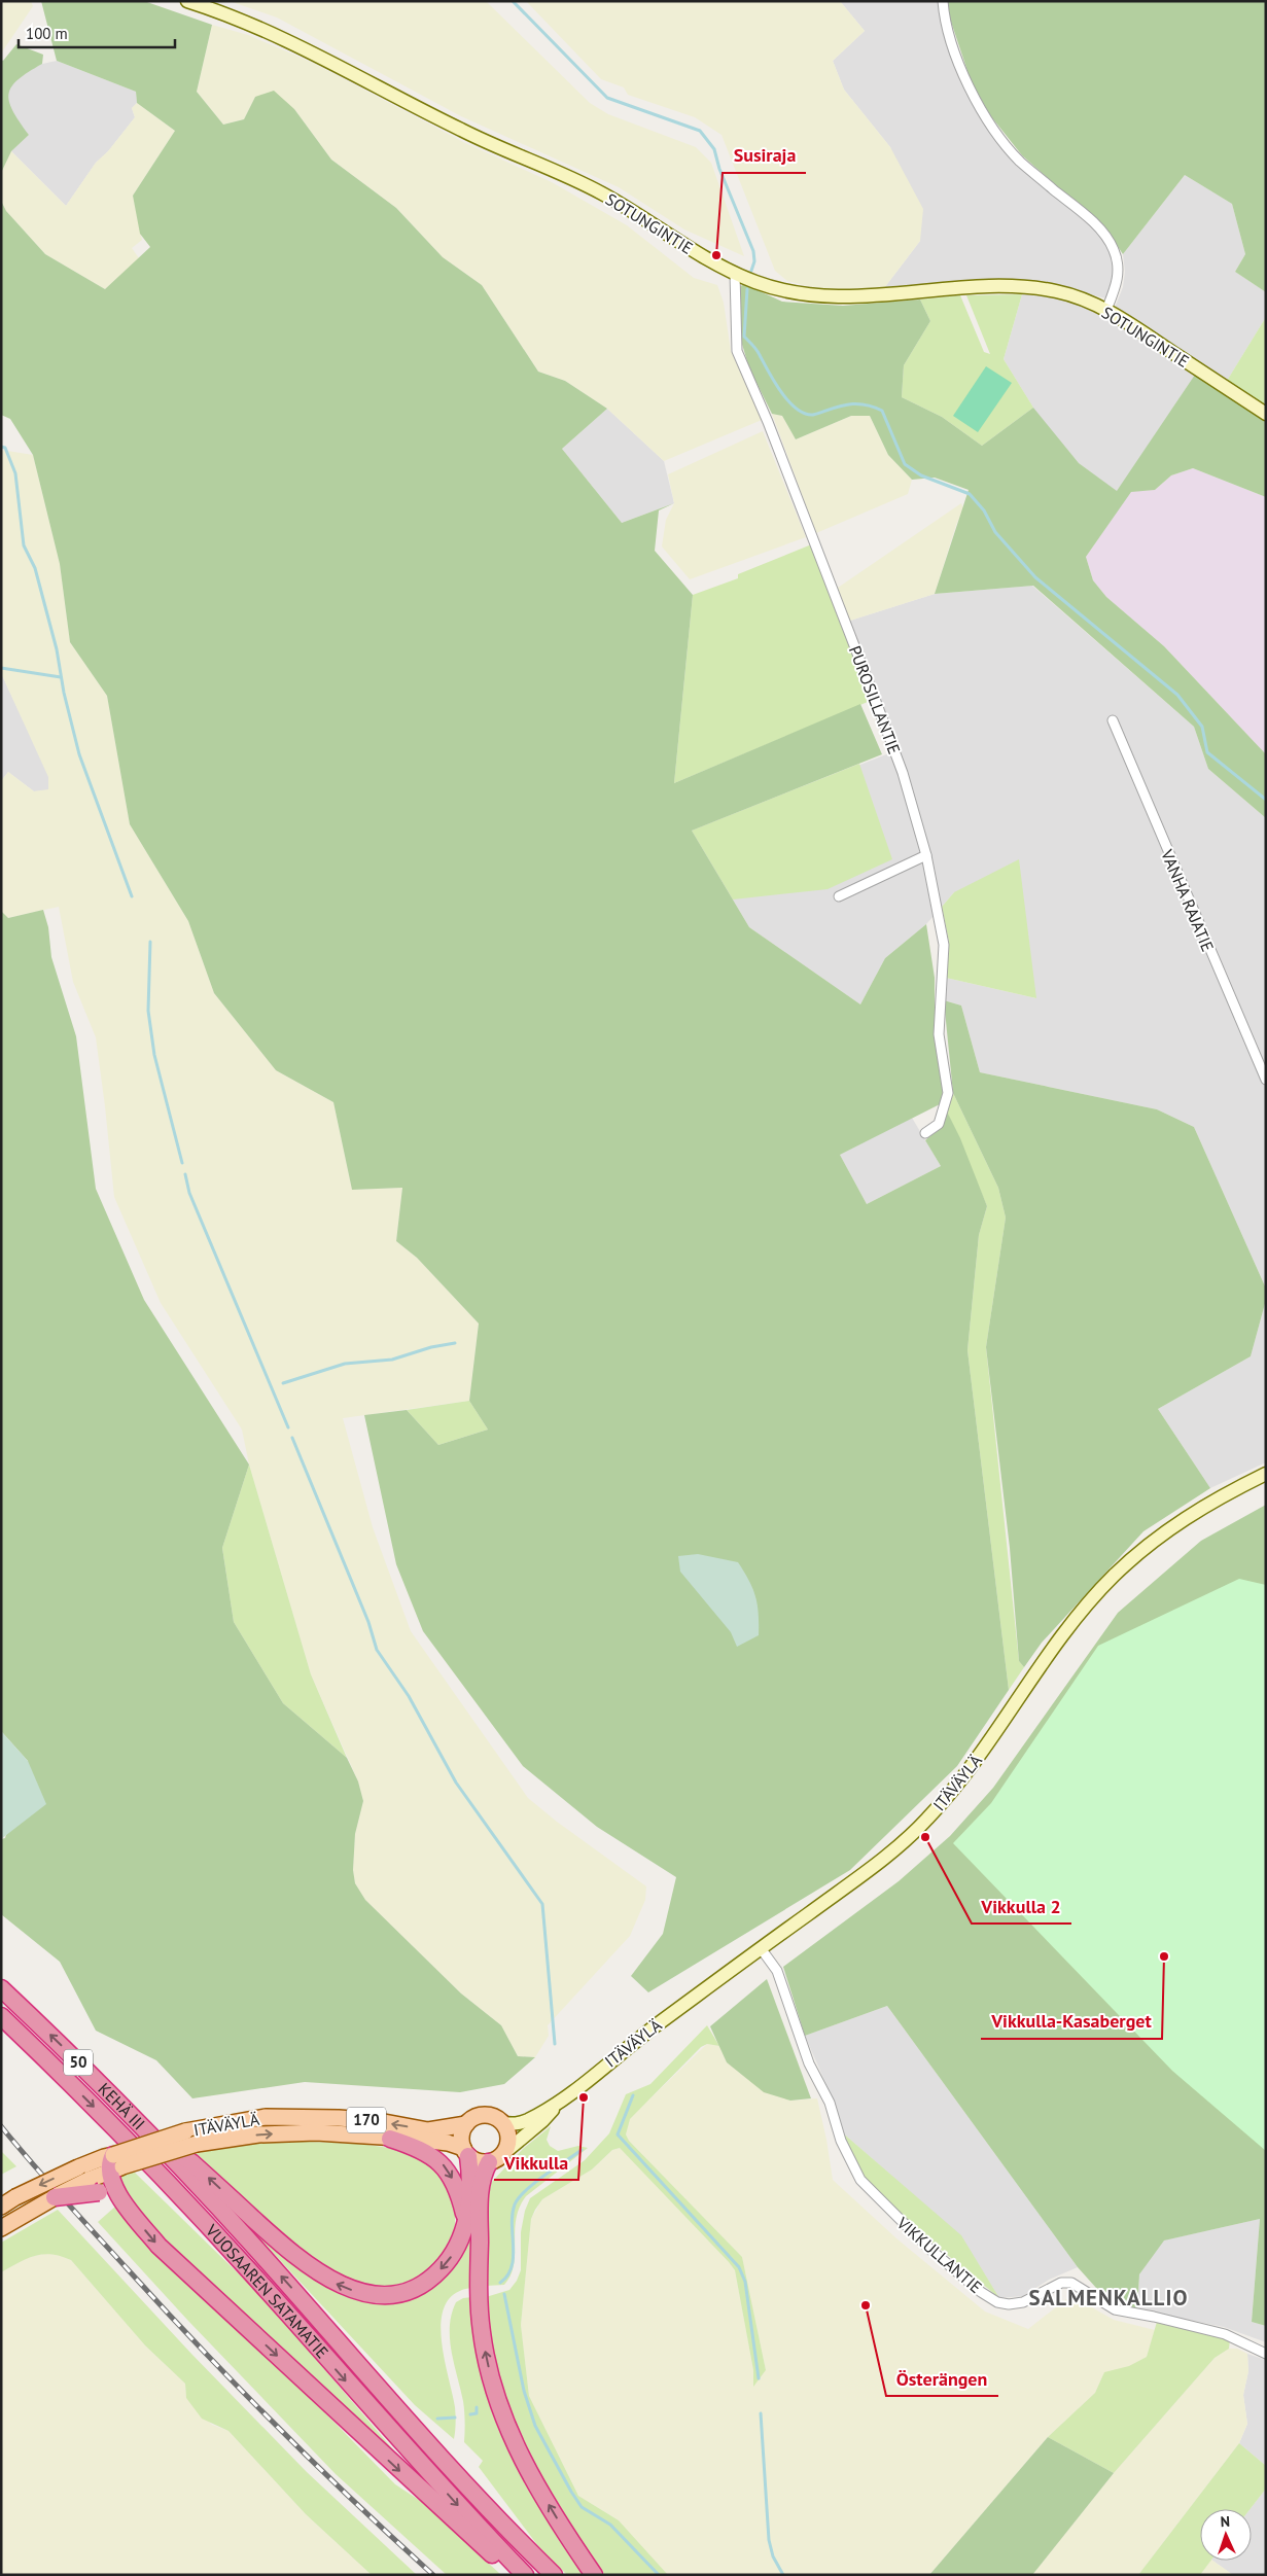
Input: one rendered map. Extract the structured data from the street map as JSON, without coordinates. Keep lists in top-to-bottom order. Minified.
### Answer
{"streets":{"highway":["50","KEHÄ III","VUOSAAREN SATAMATIE"],"main road":["ITÄVÄYLÄ","170"],"street":["SOTUNGINTIE","PUROSILLANTIE","VANHA RAJATIE","VIKKULLANTIE"]},"crossings":[["SOTUNGINTIE","PUROSILLANTIE"],["ITÄVÄYLÄ","VIKKULLANTIE"],["KEHÄ III","VUOSAAREN SATAMATIE"]],"one_way":["KEHÄ III"],"districts":["SALMENKALLIO"],"places":["Susiraja","Vikkulla 2","Vikkulla-Kasaberget","Vikkulla","Österängen"],"scale_bar":"100 m","north":"top"}
